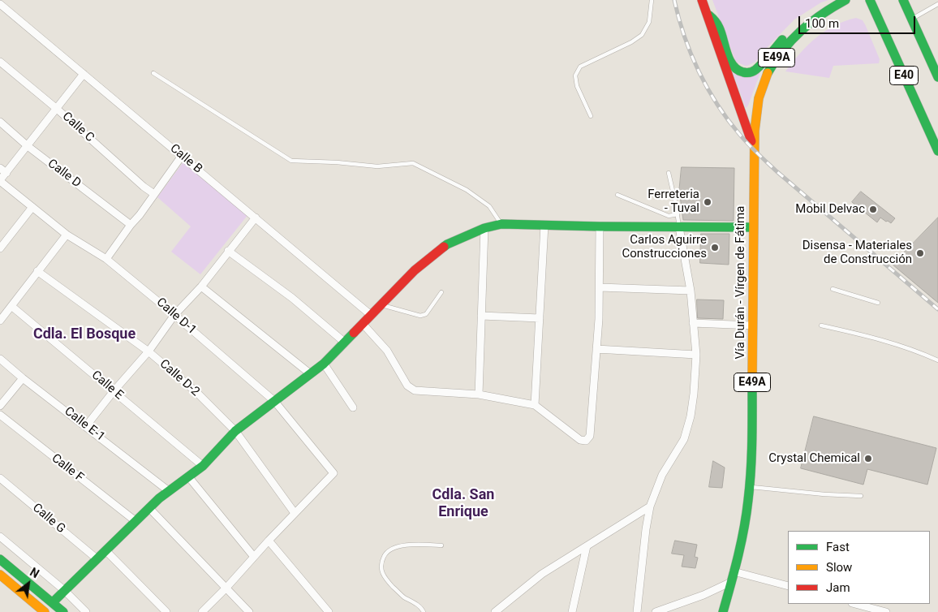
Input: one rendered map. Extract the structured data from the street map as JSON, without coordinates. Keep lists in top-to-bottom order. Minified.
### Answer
{"streets":{"main road":["E49A","E40","Vía Durán - Vírgen de Fátima"],"street":["Calle C","Calle B","Calle D","Calle D-1","Calle D-2","Calle E","Calle E-1","Calle F","Calle G"]},"crossings":[["Calle D-1","Calle D-2"]],"districts":["Cdla. El Bosque","Cdla. San Enrique"],"places":["Ferreteria - Tuval","Mobil Delvac","Carlos Aguirre Construcciones","Disensa - Materiales de Construcción","Crystal Chemical"],"legend":["Fast","Slow","Jam"],"scale_bar":"100 m","north":"top right"}
